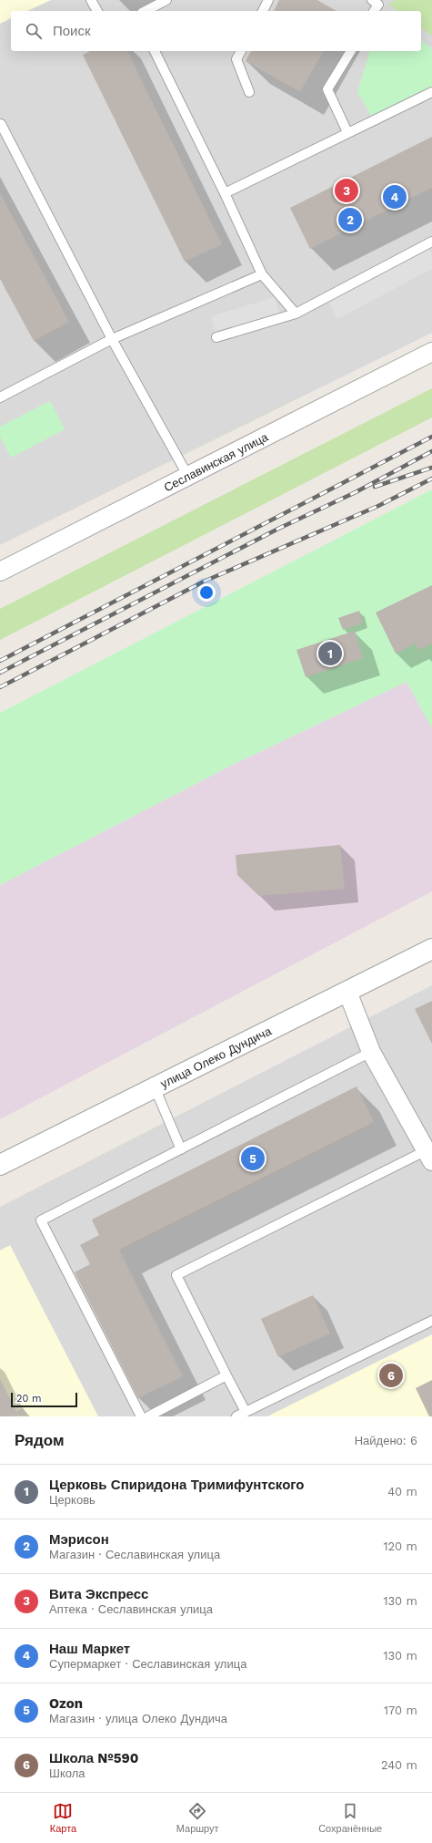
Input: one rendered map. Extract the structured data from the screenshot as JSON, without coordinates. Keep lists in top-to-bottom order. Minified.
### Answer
{"streets":{"street":["Сеславинская улица","улица Олеко Дундича"]},"scale_bar":"20 m","page":{"search":"Поиск","pins":["3","4","2","1","5","6"],"scale":"20 m","heading":["Рядом","Найдено: 6"],"list":[{"mark":"1","name":"Церковь Спиридона Тримифунтского","note":"Церковь","value":"40 m"},{"mark":"2","name":"Мэрисон","note":"Магазин · Сеславинская улица","value":"120 m"},{"mark":"3","name":"Вита Экспресс","note":"Аптека · Сеславинская улица","value":"130 m"},{"mark":"4","name":"Наш Маркет","note":"Супермаркет · Сеславинская улица","value":"130 m"},{"mark":"5","name":"Ozon","note":"Магазин · улица Олеко Дундича","value":"170 m"},{"mark":"6","name":"Школа №590","note":"Школа","value":"240 m"}],"nav":["Карта","Маршрут","Сохранённые"]}}
